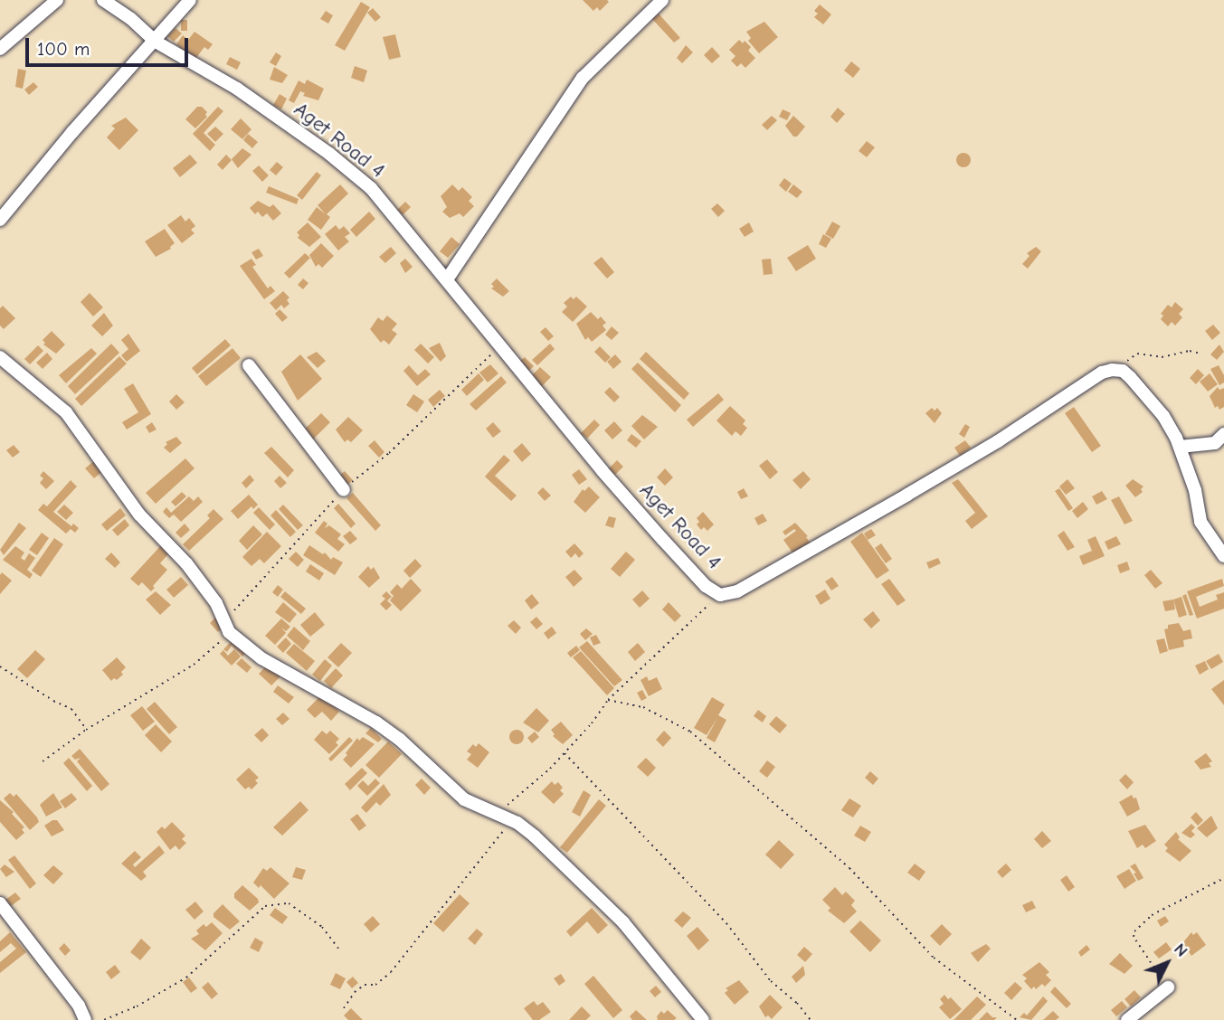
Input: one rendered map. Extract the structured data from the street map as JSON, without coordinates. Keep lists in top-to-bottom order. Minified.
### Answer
{"streets":{"street":["Aget Road 4"]},"scale_bar":"100 m","north":"top right"}
